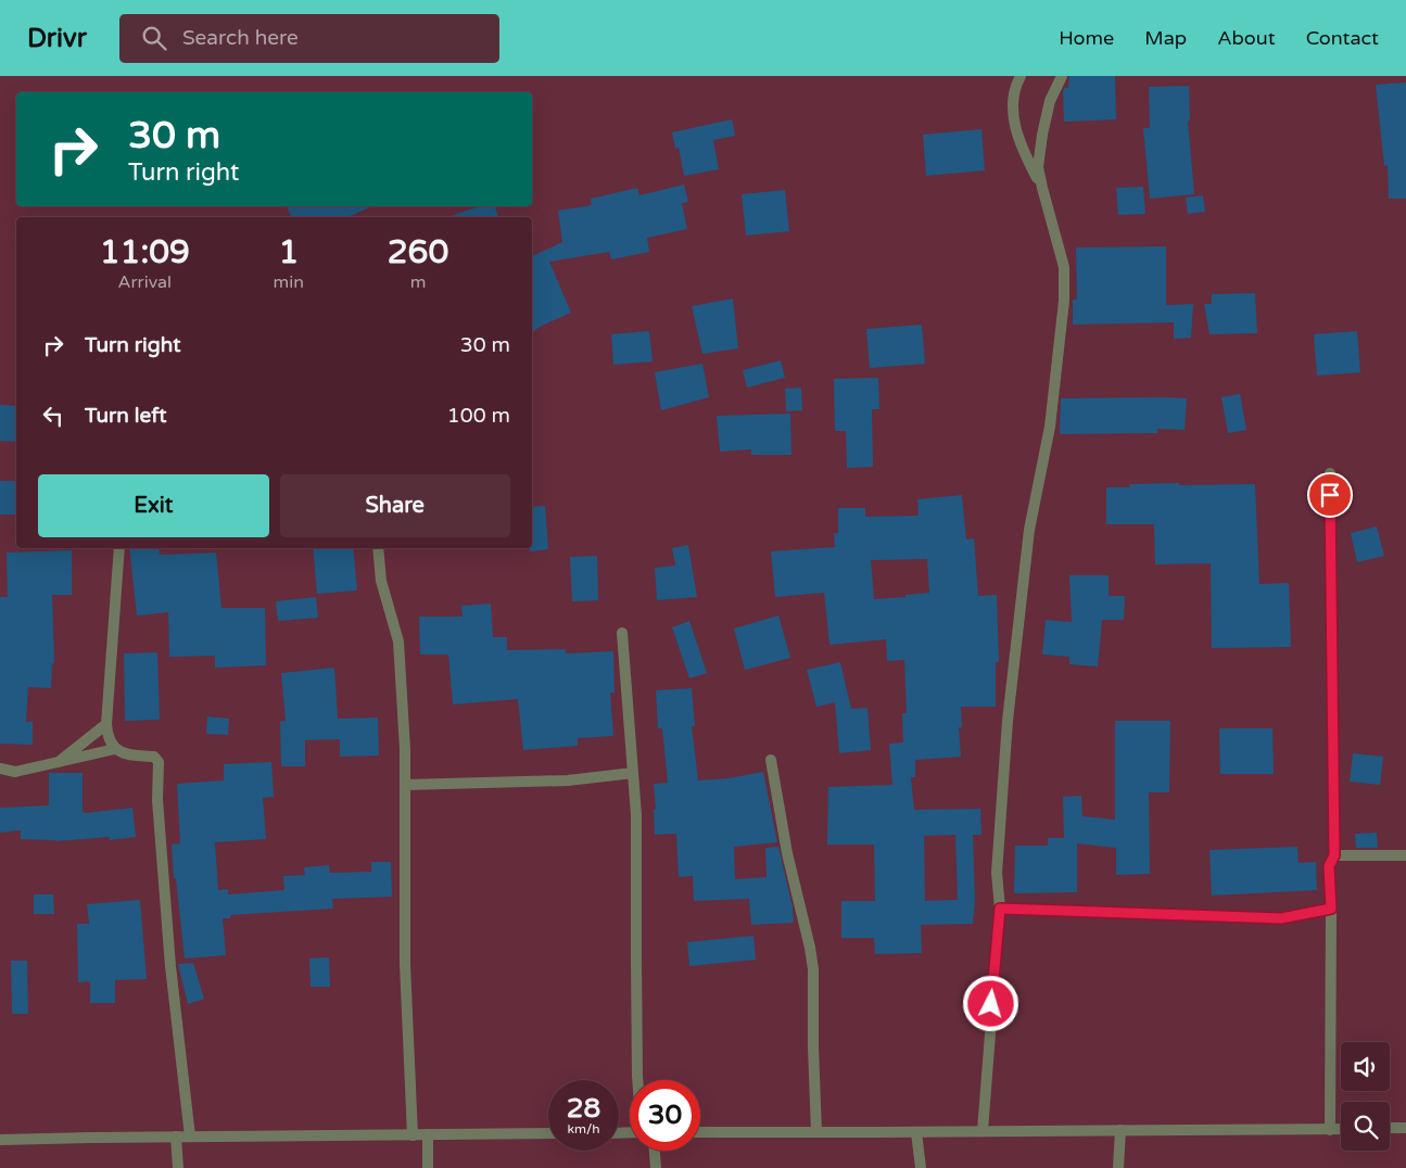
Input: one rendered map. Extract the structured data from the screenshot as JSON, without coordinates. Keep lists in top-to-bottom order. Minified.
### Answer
{"page":{"header":"Drivr","search":"Search here","nav":["Home","Map","About","Contact"],"turn":["30 m","Turn right"],"eta":["11:09","Arrival","1","min","260","m"],"list":[{"name":"Turn right","value":"30 m"},{"name":"Turn left","value":"100 m"}],"buttons":["Exit","Share"],"speed":"28 km/h","limit":"30"}}
